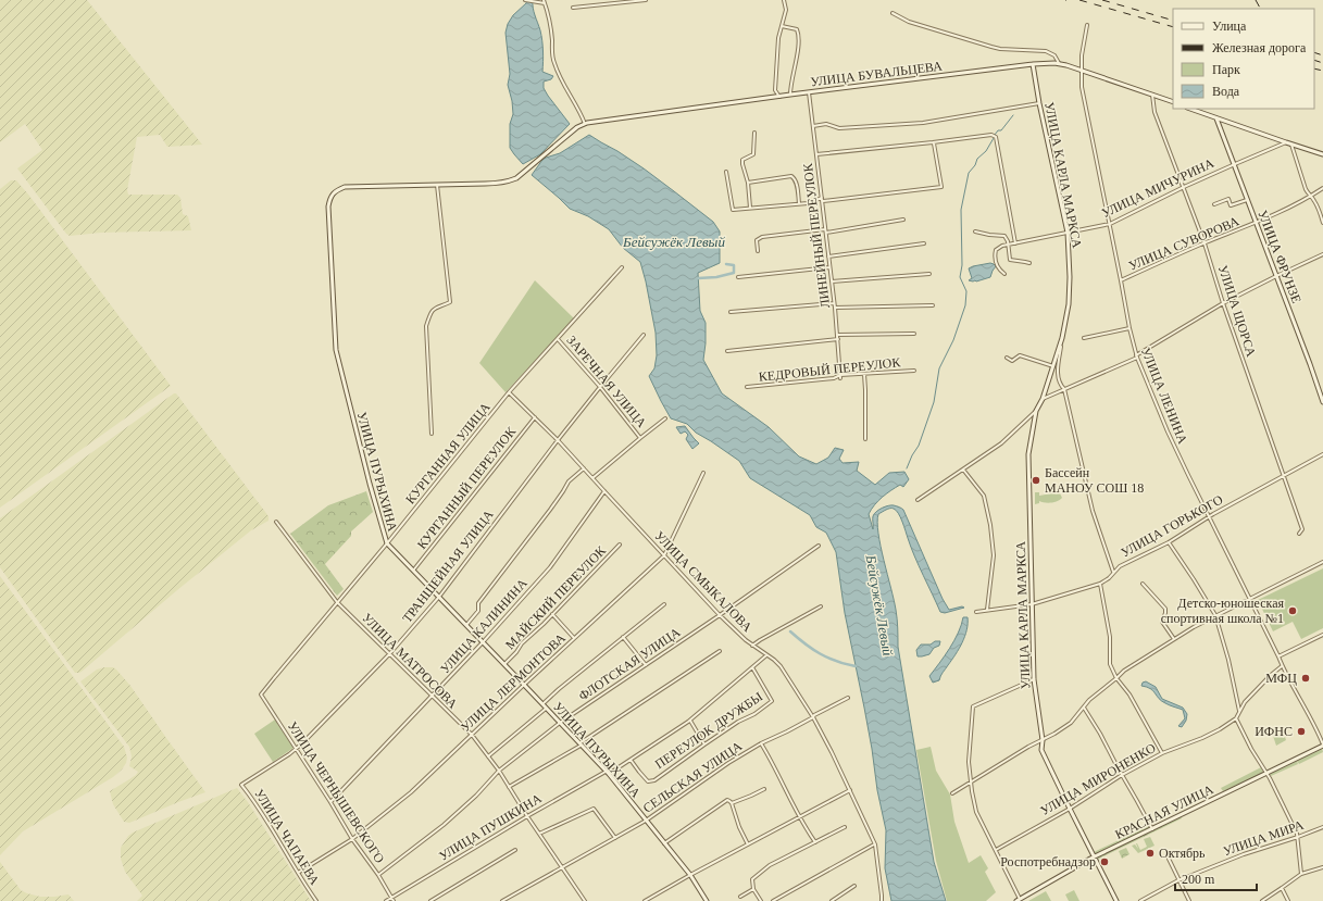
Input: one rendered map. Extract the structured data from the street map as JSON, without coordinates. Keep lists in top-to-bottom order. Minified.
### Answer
{"streets":{"main road":["УЛИЦА БУВАЛЬЦЕВА","УЛИЦА КАРЛА МАРКСА","УЛИЦА ФРУНЗЕ","УЛИЦА ПУРЫХИНА","КРАСНАЯ УЛИЦА"],"street":["УЛИЦА МИЧУРИНА","ЛИНЕЙНЫЙ ПЕРЕУЛОК","УЛИЦА СУВОРОВА","УЛИЦА ЩОРСА","КЕДРОВЫЙ ПЕРЕУЛОК","ЗАРЕЧНАЯ УЛИЦА","УЛИЦА ЛЕНИНА","КУРГАННАЯ УЛИЦА","КУРГАННЫЙ ПЕРЕУЛОК","УЛИЦА ГОРЬКОГО","ТРАНШЕЙНАЯ УЛИЦА","УЛИЦА СМЫКАЛОВА","МАЙСКИЙ ПЕРЕУЛОК","УЛИЦА КАЛИНИНА","УЛИЦА МАТРОСОВА","ФЛОТСКАЯ УЛИЦА","УЛИЦА ЛЕРМОНТОВА","ПЕРЕУЛОК ДРУЖБЫ","СЕЛЬСКАЯ УЛИЦА","УЛИЦА МИРОНЕНКО","УЛИЦА ЧЕРНЫШЕВСКОГО","УЛИЦА ПУШКИНА","УЛИЦА ЧАПАЕВА","УЛИЦА МИРА"]},"crossings":[["УЛИЦА БУВАЛЬЦЕВА","УЛИЦА КАРЛА МАРКСА"],["УЛИЦА БУВАЛЬЦЕВА","ЛИНЕЙНЫЙ ПЕРЕУЛОК"],["УЛИЦА БУВАЛЬЦЕВА","УЛИЦА ЩОРСА"],["УЛИЦА БУВАЛЬЦЕВА","УЛИЦА ЛЕНИНА"],["УЛИЦА БУВАЛЬЦЕВА","УЛИЦА ПУРЫХИНА"],["УЛИЦА КАРЛА МАРКСА","УЛИЦА МИЧУРИНА"],["УЛИЦА КАРЛА МАРКСА","УЛИЦА ГОРЬКОГО"],["УЛИЦА КАРЛА МАРКСА","УЛИЦА МИРОНЕНКО"],["УЛИЦА КАРЛА МАРКСА","КРАСНАЯ УЛИЦА"],["УЛИЦА МИЧУРИНА","УЛИЦА ФРУНЗЕ"],["УЛИЦА МИЧУРИНА","УЛИЦА ЩОРСА"],["УЛИЦА МИЧУРИНА","УЛИЦА ЛЕНИНА"],["ЛИНЕЙНЫЙ ПЕРЕУЛОК","КЕДРОВЫЙ ПЕРЕУЛОК"],["УЛИЦА СУВОРОВА","УЛИЦА ФРУНЗЕ"],["УЛИЦА СУВОРОВА","УЛИЦА ЩОРСА"],["УЛИЦА СУВОРОВА","УЛИЦА ЛЕНИНА"],["УЛИЦА ЩОРСА","УЛИЦА ГОРЬКОГО"],["ЗАРЕЧНАЯ УЛИЦА","КУРГАННАЯ УЛИЦА"],["ЗАРЕЧНАЯ УЛИЦА","ТРАНШЕЙНАЯ УЛИЦА"],["УЛИЦА ЛЕНИНА","УЛИЦА ГОРЬКОГО"],["УЛИЦА ЛЕНИНА","КРАСНАЯ УЛИЦА"],["КУРГАННАЯ УЛИЦА","УЛИЦА ПУРЫХИНА"],["КУРГАННАЯ УЛИЦА","УЛИЦА СМЫКАЛОВА"],["КУРГАННАЯ УЛИЦА","УЛИЦА МАТРОСОВА"],["КУРГАННАЯ УЛИЦА","УЛИЦА ЧЕРНЫШЕВСКОГО"],["УЛИЦА ПУРЫХИНА","КУРГАННЫЙ ПЕРЕУЛОК"],["УЛИЦА ПУРЫХИНА","ТРАНШЕЙНАЯ УЛИЦА"],["УЛИЦА ПУРЫХИНА","МАЙСКИЙ ПЕРЕУЛОК"],["УЛИЦА ПУРЫХИНА","УЛИЦА КАЛИНИНА"],["УЛИЦА ПУРЫХИНА","ФЛОТСКАЯ УЛИЦА"],["УЛИЦА ПУРЫХИНА","УЛИЦА ЛЕРМОНТОВА"],["УЛИЦА ПУРЫХИНА","СЕЛЬСКАЯ УЛИЦА"],["УЛИЦА ПУРЫХИНА","УЛИЦА ПУШКИНА"],["КУРГАННЫЙ ПЕРЕУЛОК","УЛИЦА СМЫКАЛОВА"],["ТРАНШЕЙНАЯ УЛИЦА","УЛИЦА СМЫКАЛОВА"],["ТРАНШЕЙНАЯ УЛИЦА","УЛИЦА МАТРОСОВА"],["ТРАНШЕЙНАЯ УЛИЦА","УЛИЦА ЧЕРНЫШЕВСКОГО"],["ТРАНШЕЙНАЯ УЛИЦА","УЛИЦА ЧАПАЕВА"],["УЛИЦА СМЫКАЛОВА","УЛИЦА КАЛИНИНА"],["УЛИЦА СМЫКАЛОВА","ФЛОТСКАЯ УЛИЦА"],["УЛИЦА СМЫКАЛОВА","УЛИЦА ЛЕРМОНТОВА"],["УЛИЦА СМЫКАЛОВА","СЕЛЬСКАЯ УЛИЦА"],["УЛИЦА СМЫКАЛОВА","УЛИЦА ПУШКИНА"],["УЛИЦА КАЛИНИНА","УЛИЦА МАТРОСОВА"],["УЛИЦА КАЛИНИНА","УЛИЦА ЧЕРНЫШЕВСКОГО"],["УЛИЦА МАТРОСОВА","ФЛОТСКАЯ УЛИЦА"],["УЛИЦА МАТРОСОВА","УЛИЦА ЛЕРМОНТОВА"],["УЛИЦА МАТРОСОВА","СЕЛЬСКАЯ УЛИЦА"],["УЛИЦА МАТРОСОВА","УЛИЦА ПУШКИНА"],["ФЛОТСКАЯ УЛИЦА","УЛИЦА ЧЕРНЫШЕВСКОГО"],["УЛИЦА ЛЕРМОНТОВА","УЛИЦА ЧЕРНЫШЕВСКОГО"],["УЛИЦА ЛЕРМОНТОВА","УЛИЦА ЧАПАЕВА"],["ПЕРЕУЛОК ДРУЖБЫ","УЛИЦА ПУШКИНА"],["УЛИЦА ЧЕРНЫШЕВСКОГО","УЛИЦА ПУШКИНА"]],"water":["Бейсужёк Левый"],"places":["Бассейн МАНОУ СОШ 18","Детско-юношеская спортивная школа №1","МФЦ","ИФНС","Октябрь","Роспотребнадзор"],"legend":["Улица","Железная дорога","Парк","Вода"],"scale_bar":"200 m"}
